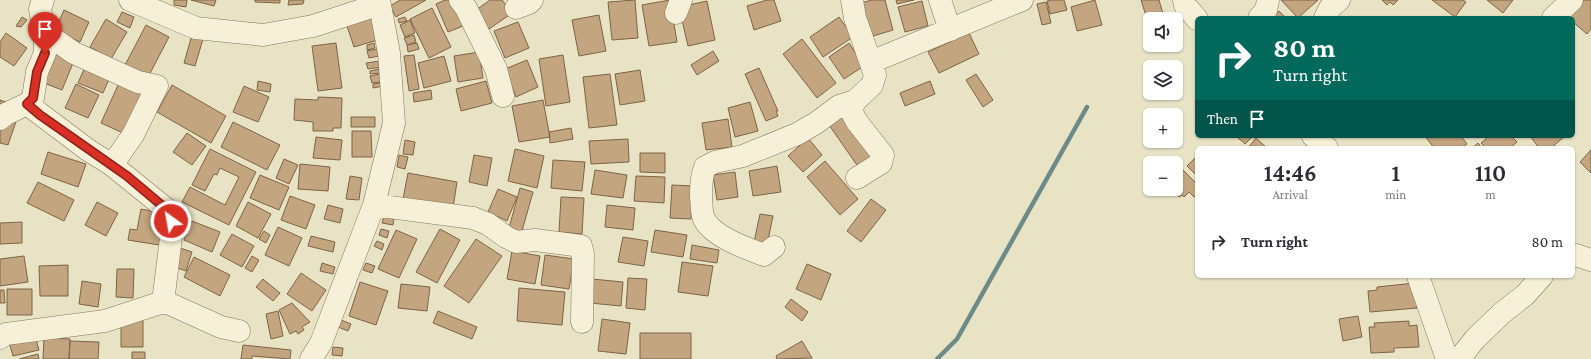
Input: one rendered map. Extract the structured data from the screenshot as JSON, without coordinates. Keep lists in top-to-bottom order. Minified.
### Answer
{"page":{"map_buttons":["+","−"],"turn":["80 m","Turn right"],"then":"Then","eta":["14:46","Arrival","1","min","110","m"],"list":[{"name":"Turn right","value":"80 m"}]}}
